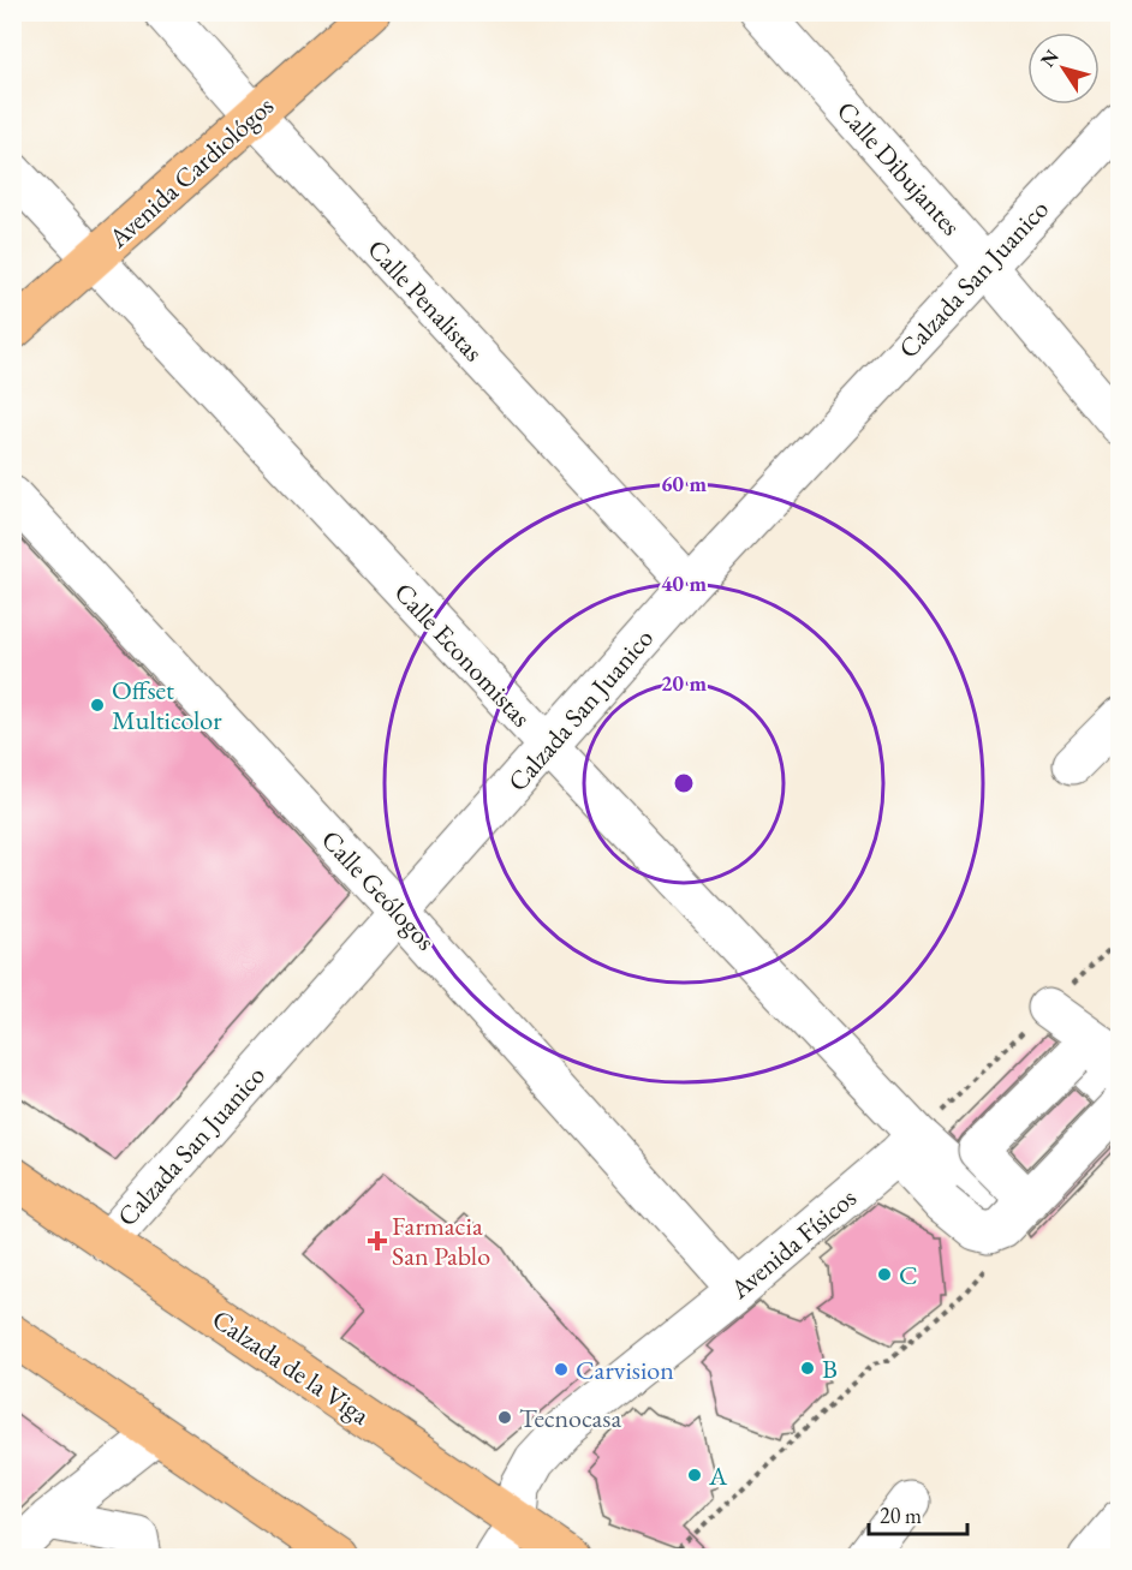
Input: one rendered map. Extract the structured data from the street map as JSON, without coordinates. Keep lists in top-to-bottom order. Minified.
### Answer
{"streets":{"main road":["Avenida Cardiológos","Calzada de la Viga"],"street":["Calle Dibujantes","Calzada San Juanico","Calle Penalistas","Calle Economistas","Calle Geólogos","Avenida Físicos"]},"crossings":[["Calle Dibujantes","Calzada San Juanico"],["Avenida Cardiológos","Calle Penalistas"],["Avenida Cardiológos","Calle Economistas"],["Calzada San Juanico","Calle Penalistas"],["Calzada San Juanico","Calle Economistas"],["Calzada San Juanico","Calle Geólogos"],["Calzada San Juanico","Calzada de la Viga"],["Calle Economistas","Avenida Físicos"],["Calle Geólogos","Avenida Físicos"],["Avenida Físicos","Calzada de la Viga"]],"places":{"other":["Offset Multicolor","C","B","Carvision","Tecnocasa","A"],"health":["Farmacia San Pablo"]},"scale_bar":"20 m","north":"top left","rings":["60 m","40 m","20 m"]}
